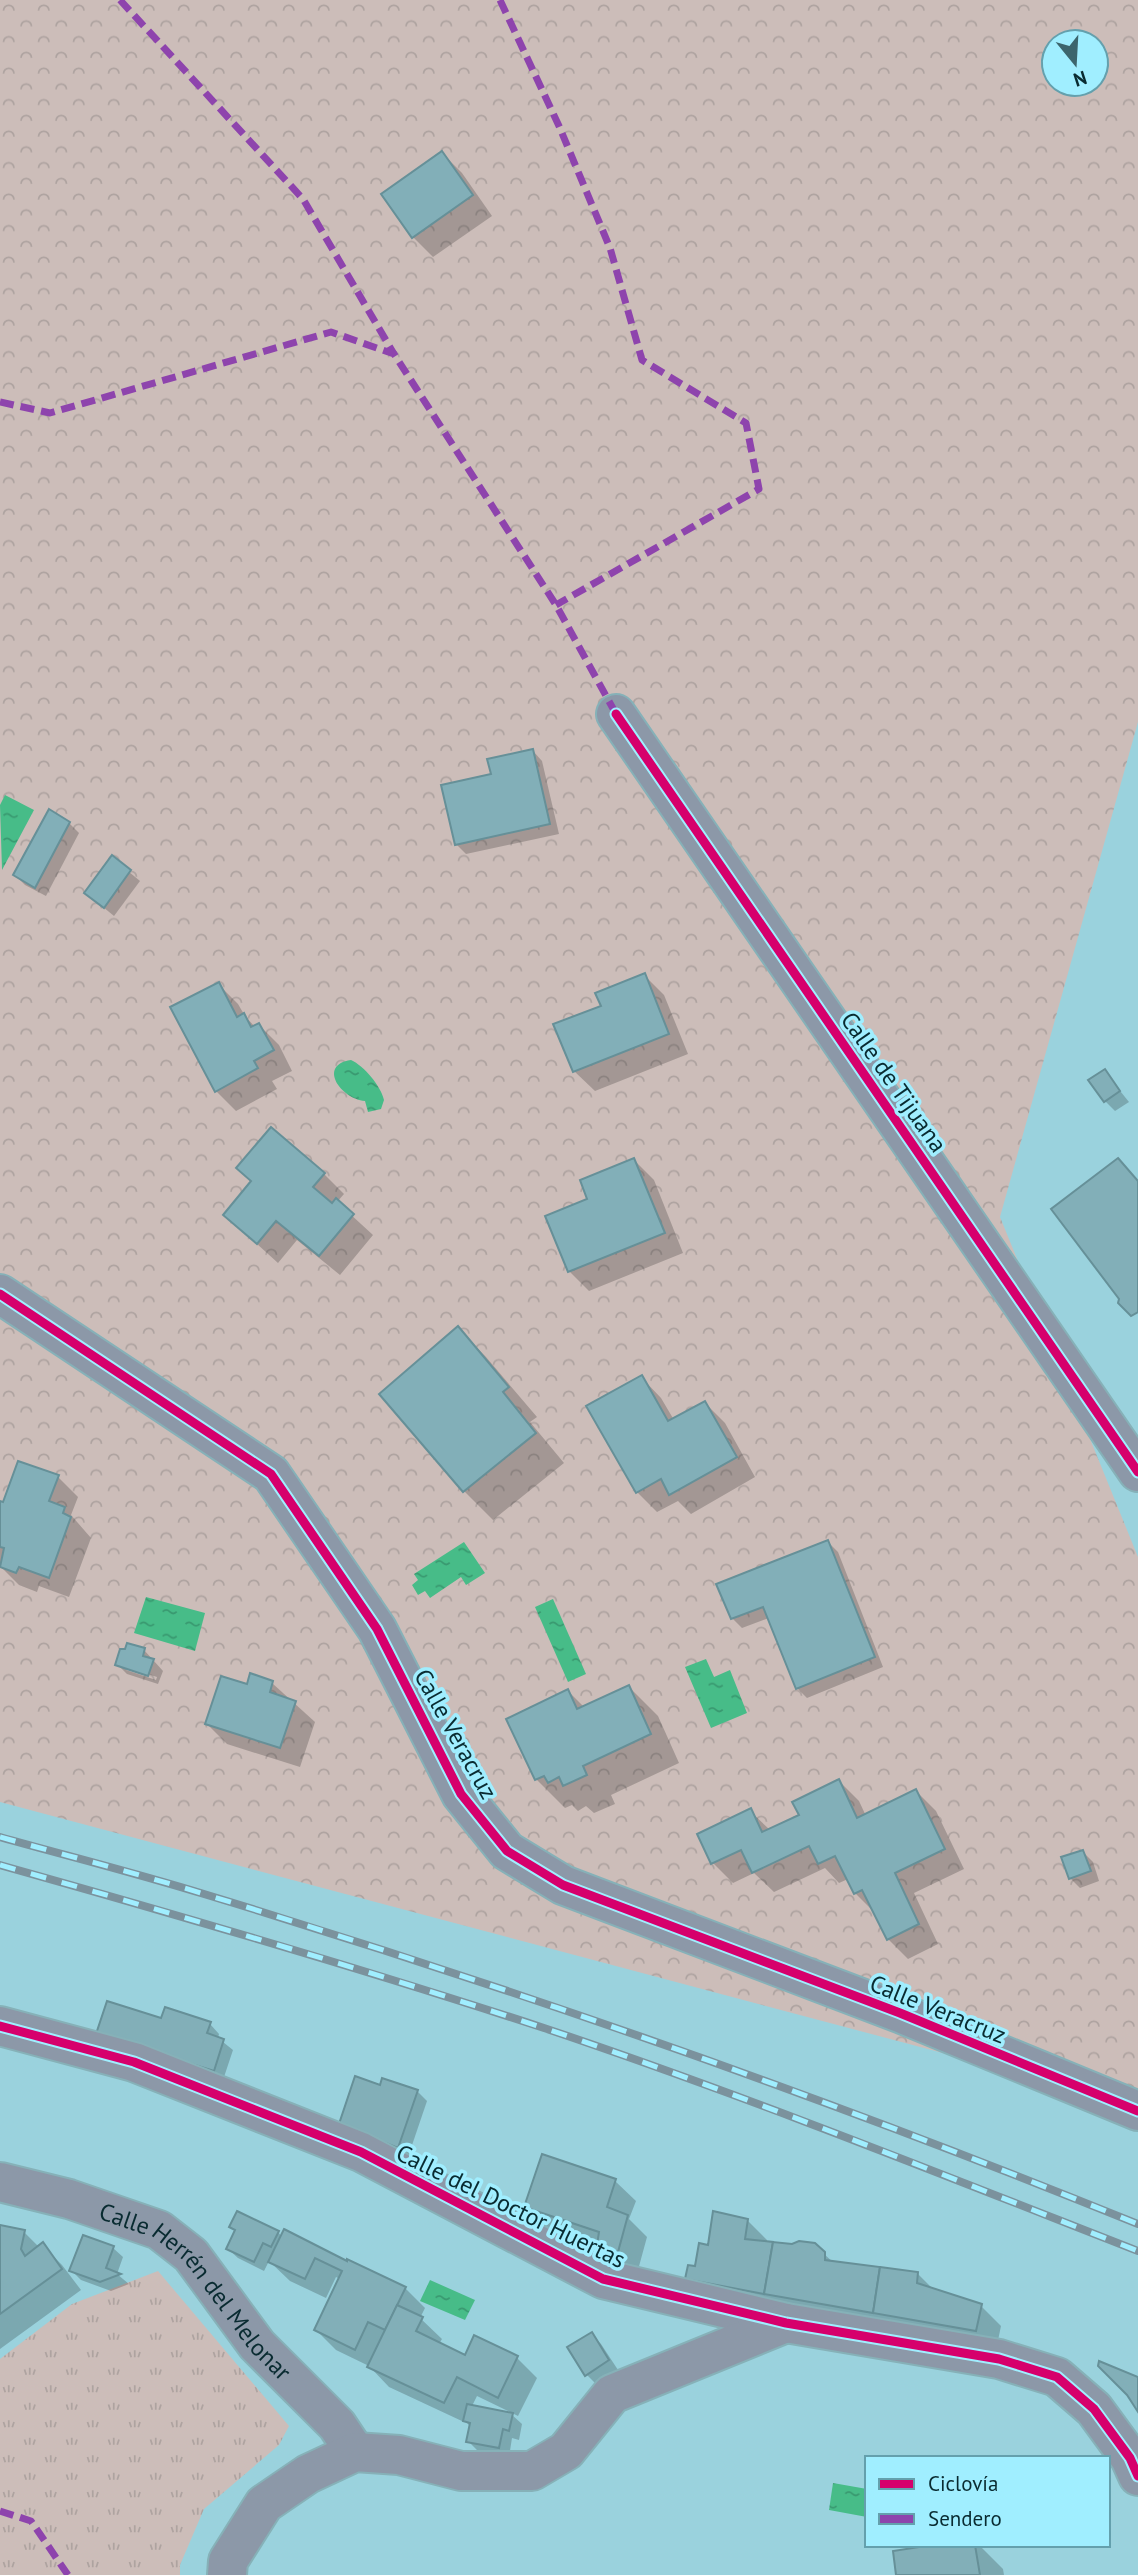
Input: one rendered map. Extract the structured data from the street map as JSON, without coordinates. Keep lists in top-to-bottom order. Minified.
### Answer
{"streets":{"street":["Calle de Tijuana","Calle Veracruz","Calle del Doctor Huertas","Calle Herrén del Melonar"]},"legend":["Ciclovía","Sendero"],"north":"bottom"}
